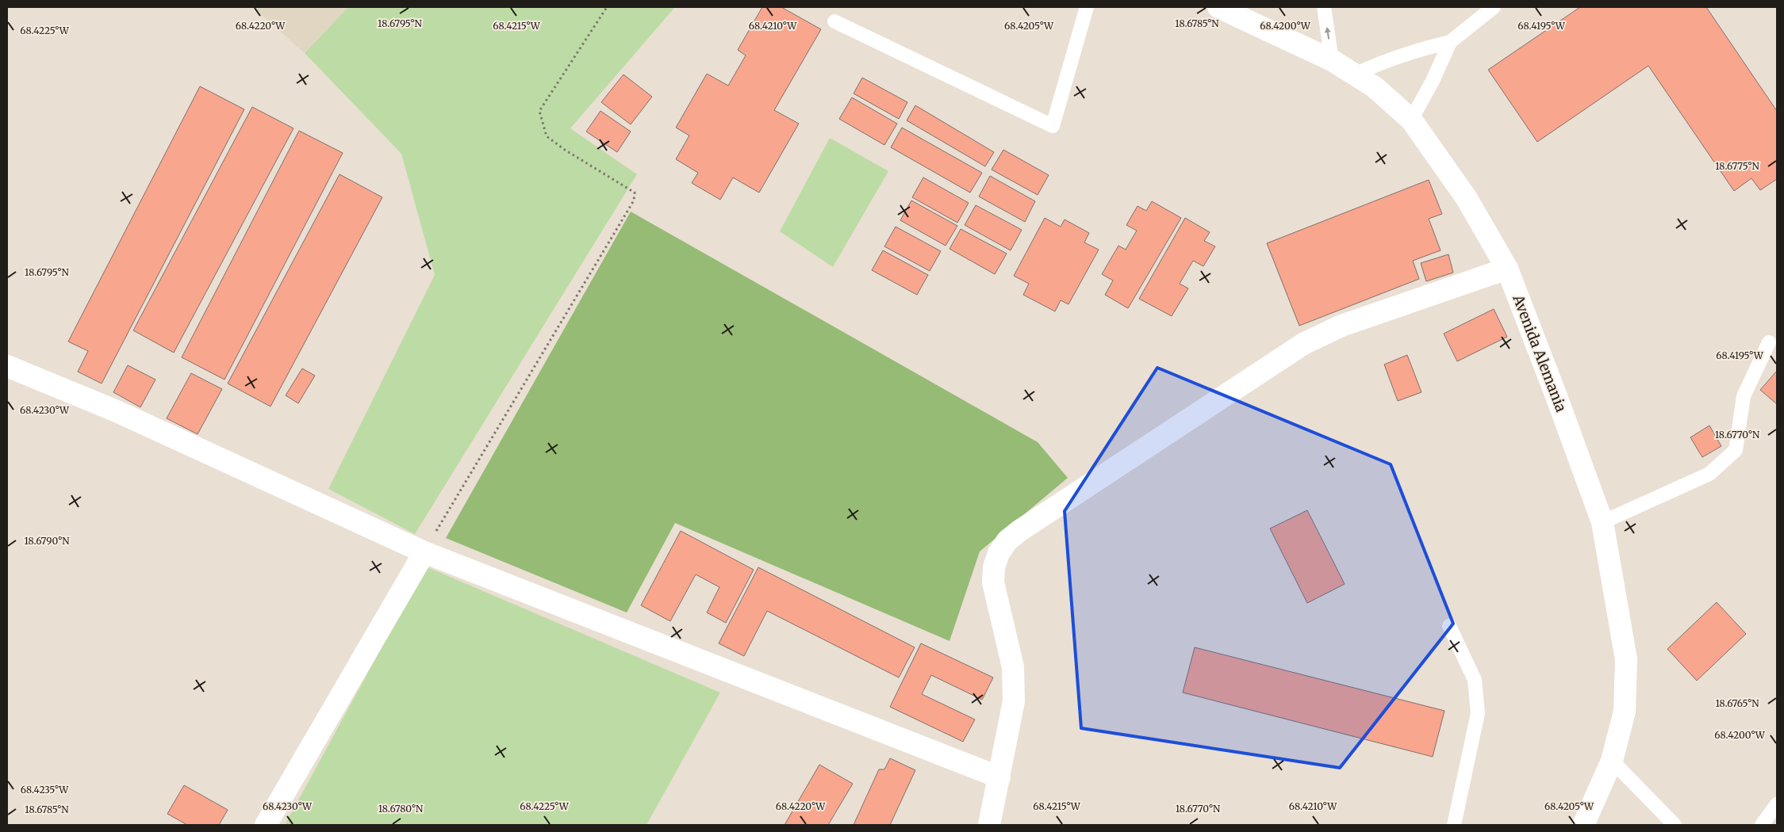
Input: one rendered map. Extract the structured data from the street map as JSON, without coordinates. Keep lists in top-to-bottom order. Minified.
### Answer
{"streets":{"street":["Avenida Alemania"]},"coordinates":["18.6795°N","18.6785°N","68.4220°W","68.4215°W","68.4210°W","68.4205°W","68.4200°W","68.4195°W","68.4225°W","18.6775°N","68.4230°W","18.6770°N","18.6790°N","18.6765°N","68.4235°W","18.6780°N"]}
